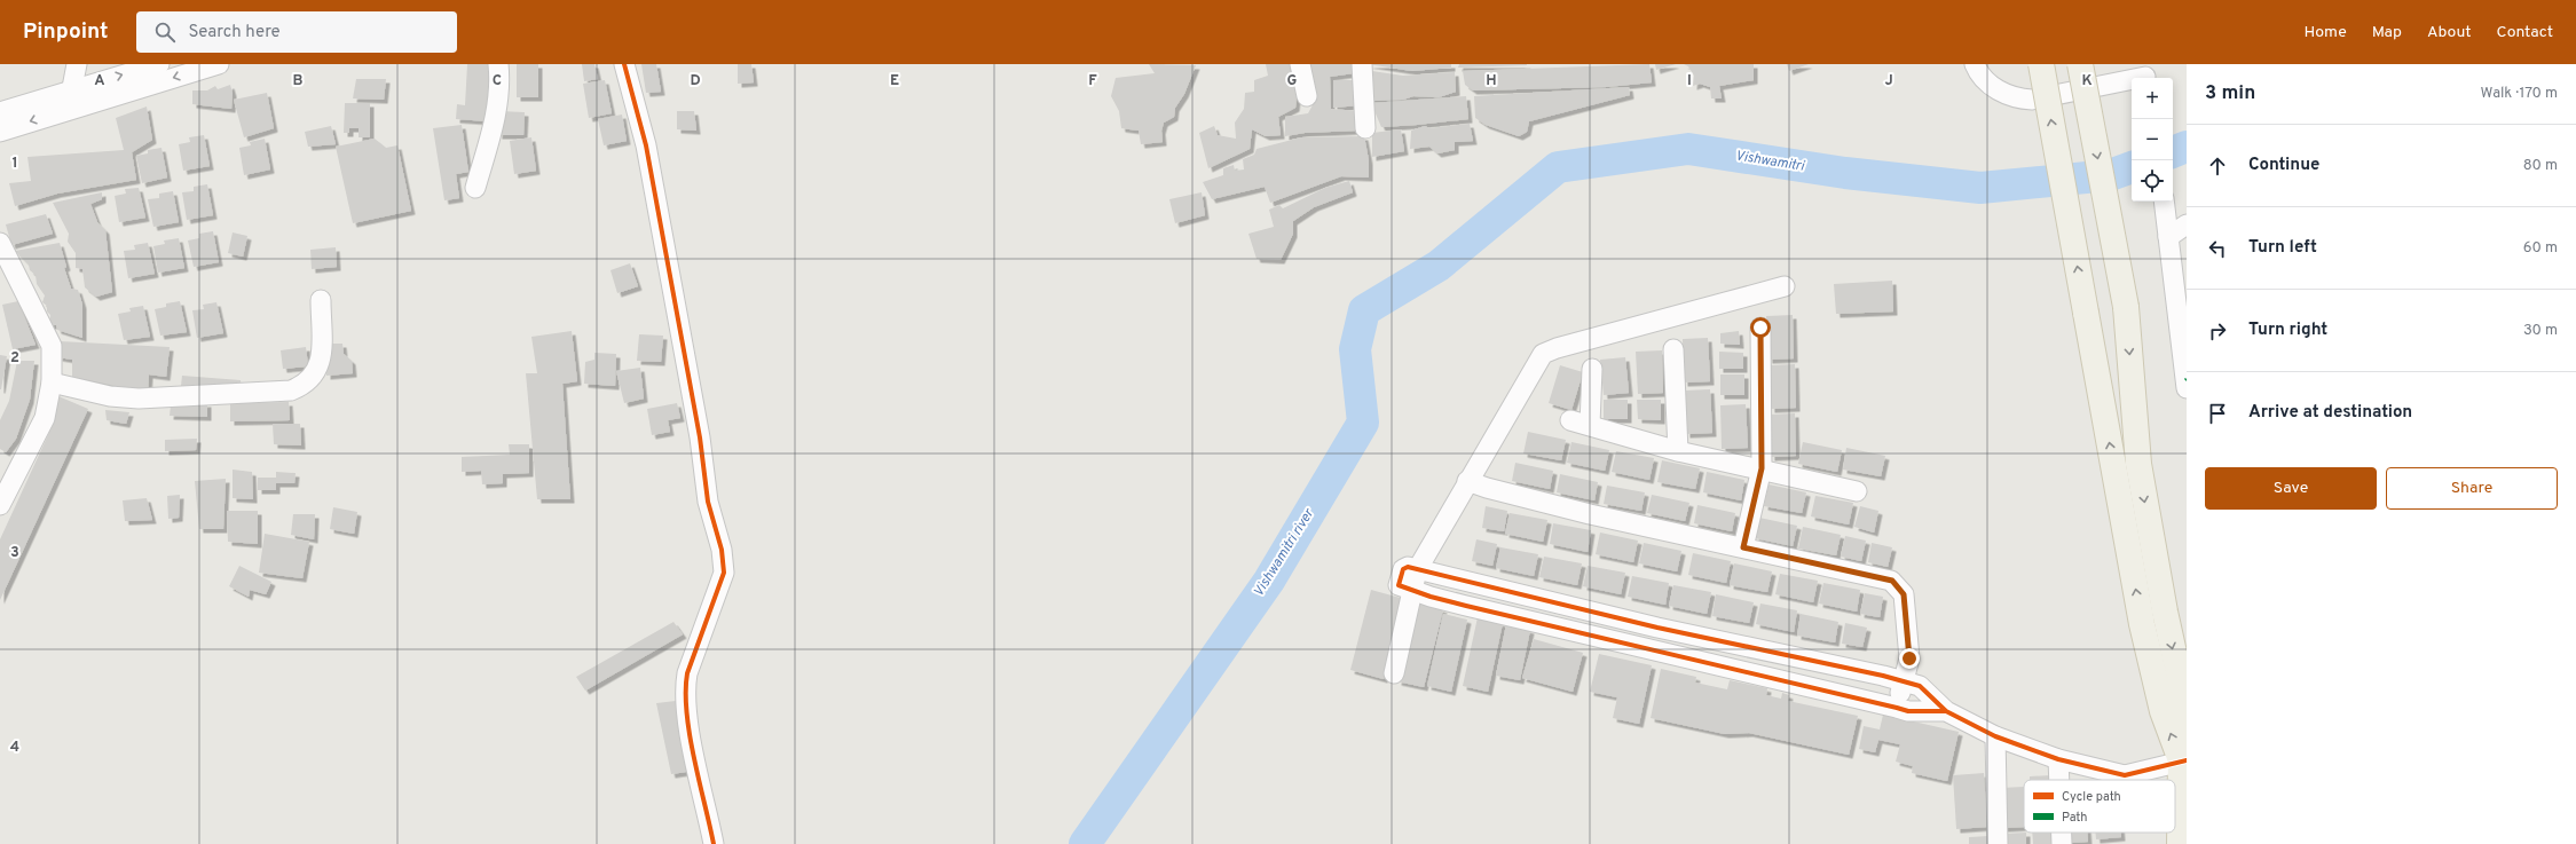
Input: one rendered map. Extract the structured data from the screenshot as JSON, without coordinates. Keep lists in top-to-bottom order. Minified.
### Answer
{"water":["Vishwamitri","Vishwamitri river"],"legend":["Cycle path","Path"],"page":{"header":"Pinpoint","search":"Search here","nav":["Home","Map","About","Contact"],"heading":["3 min","Walk · 170 m"],"map_buttons":["+","−"],"list":[["Continue","80 m"],["Turn left","60 m"],["Turn right","30 m"],"Arrive at destination"],"buttons":["Save","Share"]},"grid":{"columns":["A","B","C","D","E","F","G","H","I","J","K"],"rows":["1","2","3","4"]}}
